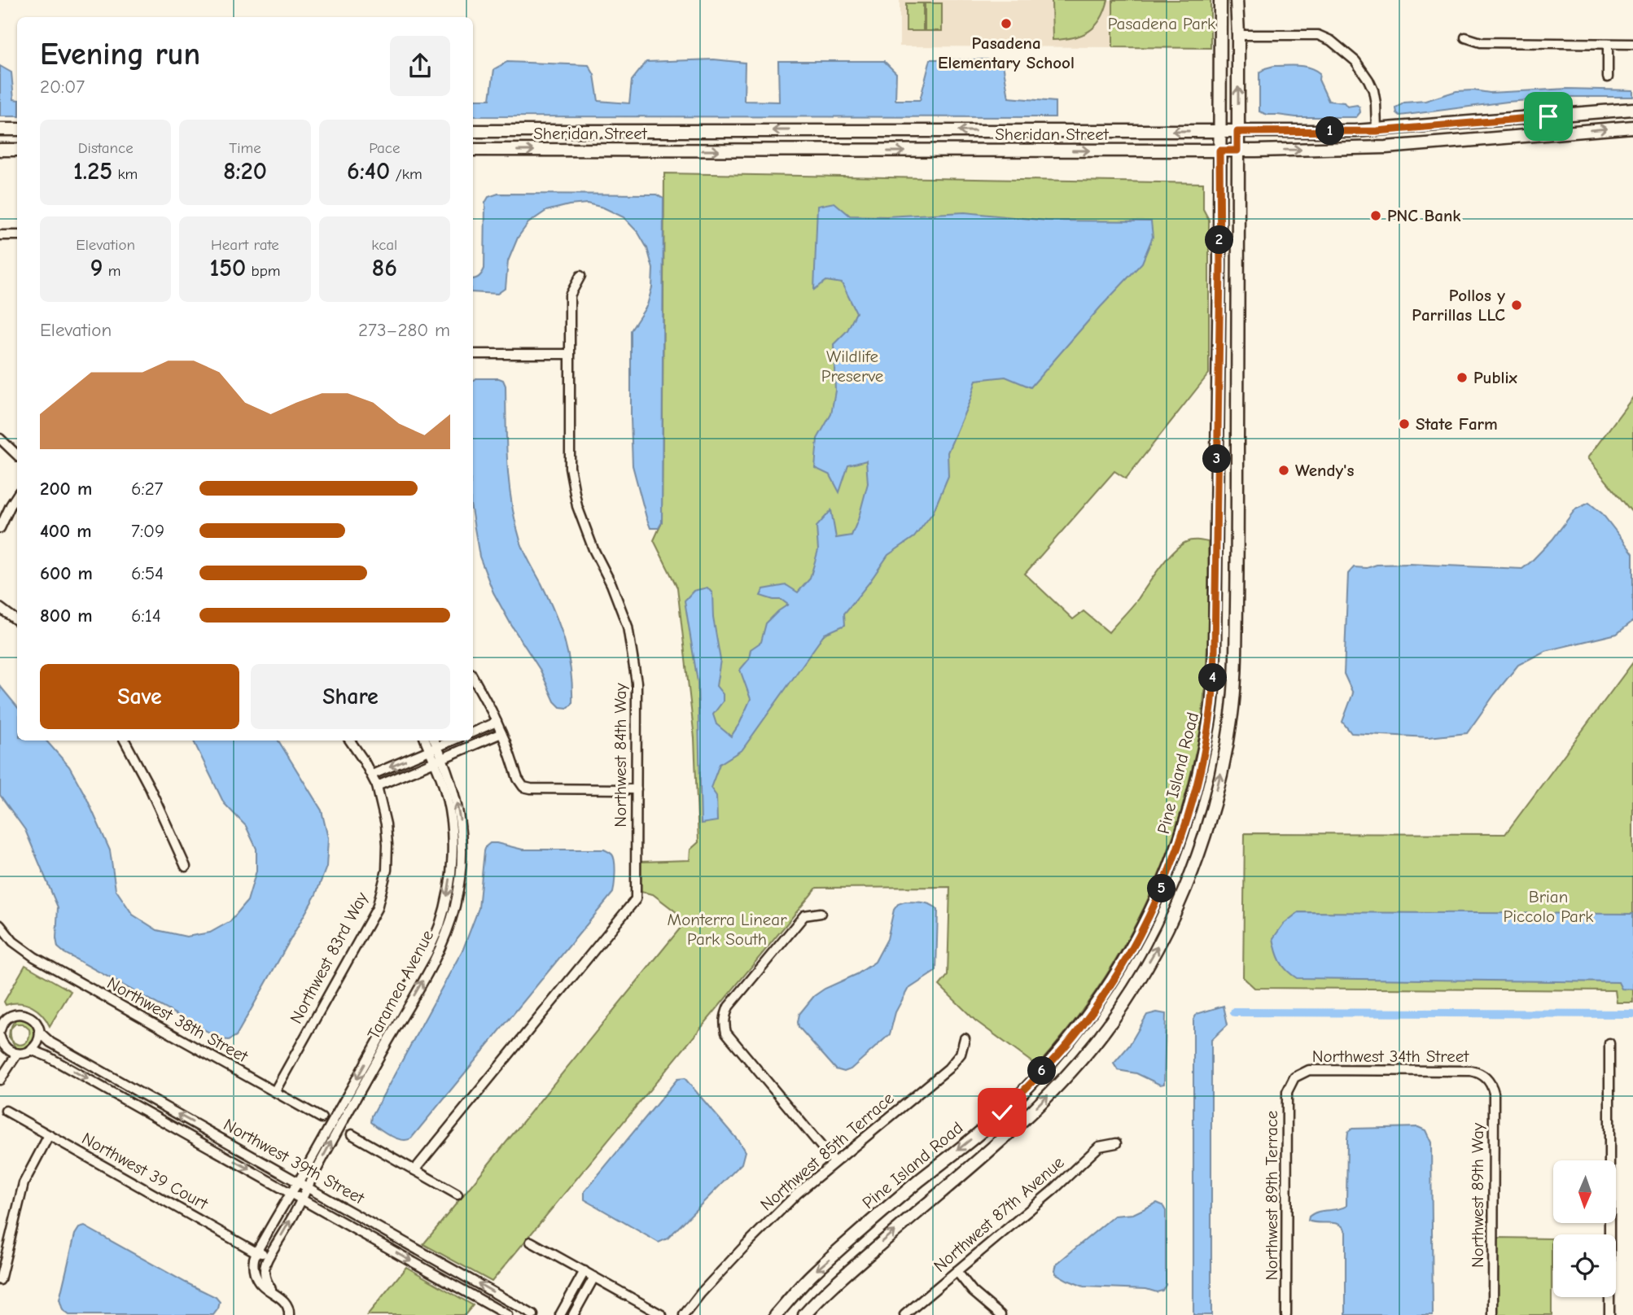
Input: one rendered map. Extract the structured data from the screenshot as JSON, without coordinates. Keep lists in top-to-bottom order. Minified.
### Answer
{"streets":{"main road":["Sheridan Street","Pine Island Road"],"street":["Northwest 84th Way","Northwest 83rd Way","Taramea Avenue","Northwest 38th Street","Northwest 34th Street","Northwest 85th Terrace","Northwest 39th Street","Northwest 39 Court","Northwest 89th Terrace","Northwest 89th Way","Northwest 87th Avenue"]},"crossings":[["Sheridan Street","Pine Island Road"],["Northwest 83rd Way","Northwest 38th Street"],["Taramea Avenue","Northwest 39th Street"],["Taramea Avenue","Northwest 39 Court"],["Northwest 34th Street","Northwest 89th Terrace"],["Northwest 34th Street","Northwest 89th Way"]],"parks":["Pasadena Park","Wildlife Preserve","Brian Piccolo Park","Monterra Linear Park South"],"places":["Pasadena Elementary School","PNC Bank","Pollos y Parrillas LLC","Publix","State Farm","Wendy's"],"north":"bottom","page":{"heading":["Evening run","20:07"],"stats":[["Distance","1.25 km"],["Time","8:20"],["Pace","6:40 /km"],["Elevation","9 m"],["Heart rate","150 bpm"],["kcal","86"]],"pins":["1","2","3","4","5","6"],"chart":["Elevation","273–280 m"],"list":[{"name":"200 m","note":"6:27"},{"name":"400 m","note":"7:09"},{"name":"600 m","note":"6:54"},{"name":"800 m","note":"6:14"}],"buttons":["Save","Share"]}}
